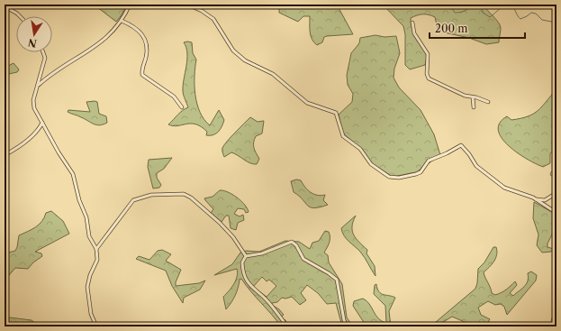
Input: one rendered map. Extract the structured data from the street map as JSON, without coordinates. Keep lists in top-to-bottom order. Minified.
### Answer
{"scale_bar":"200 m","north":"bottom"}
